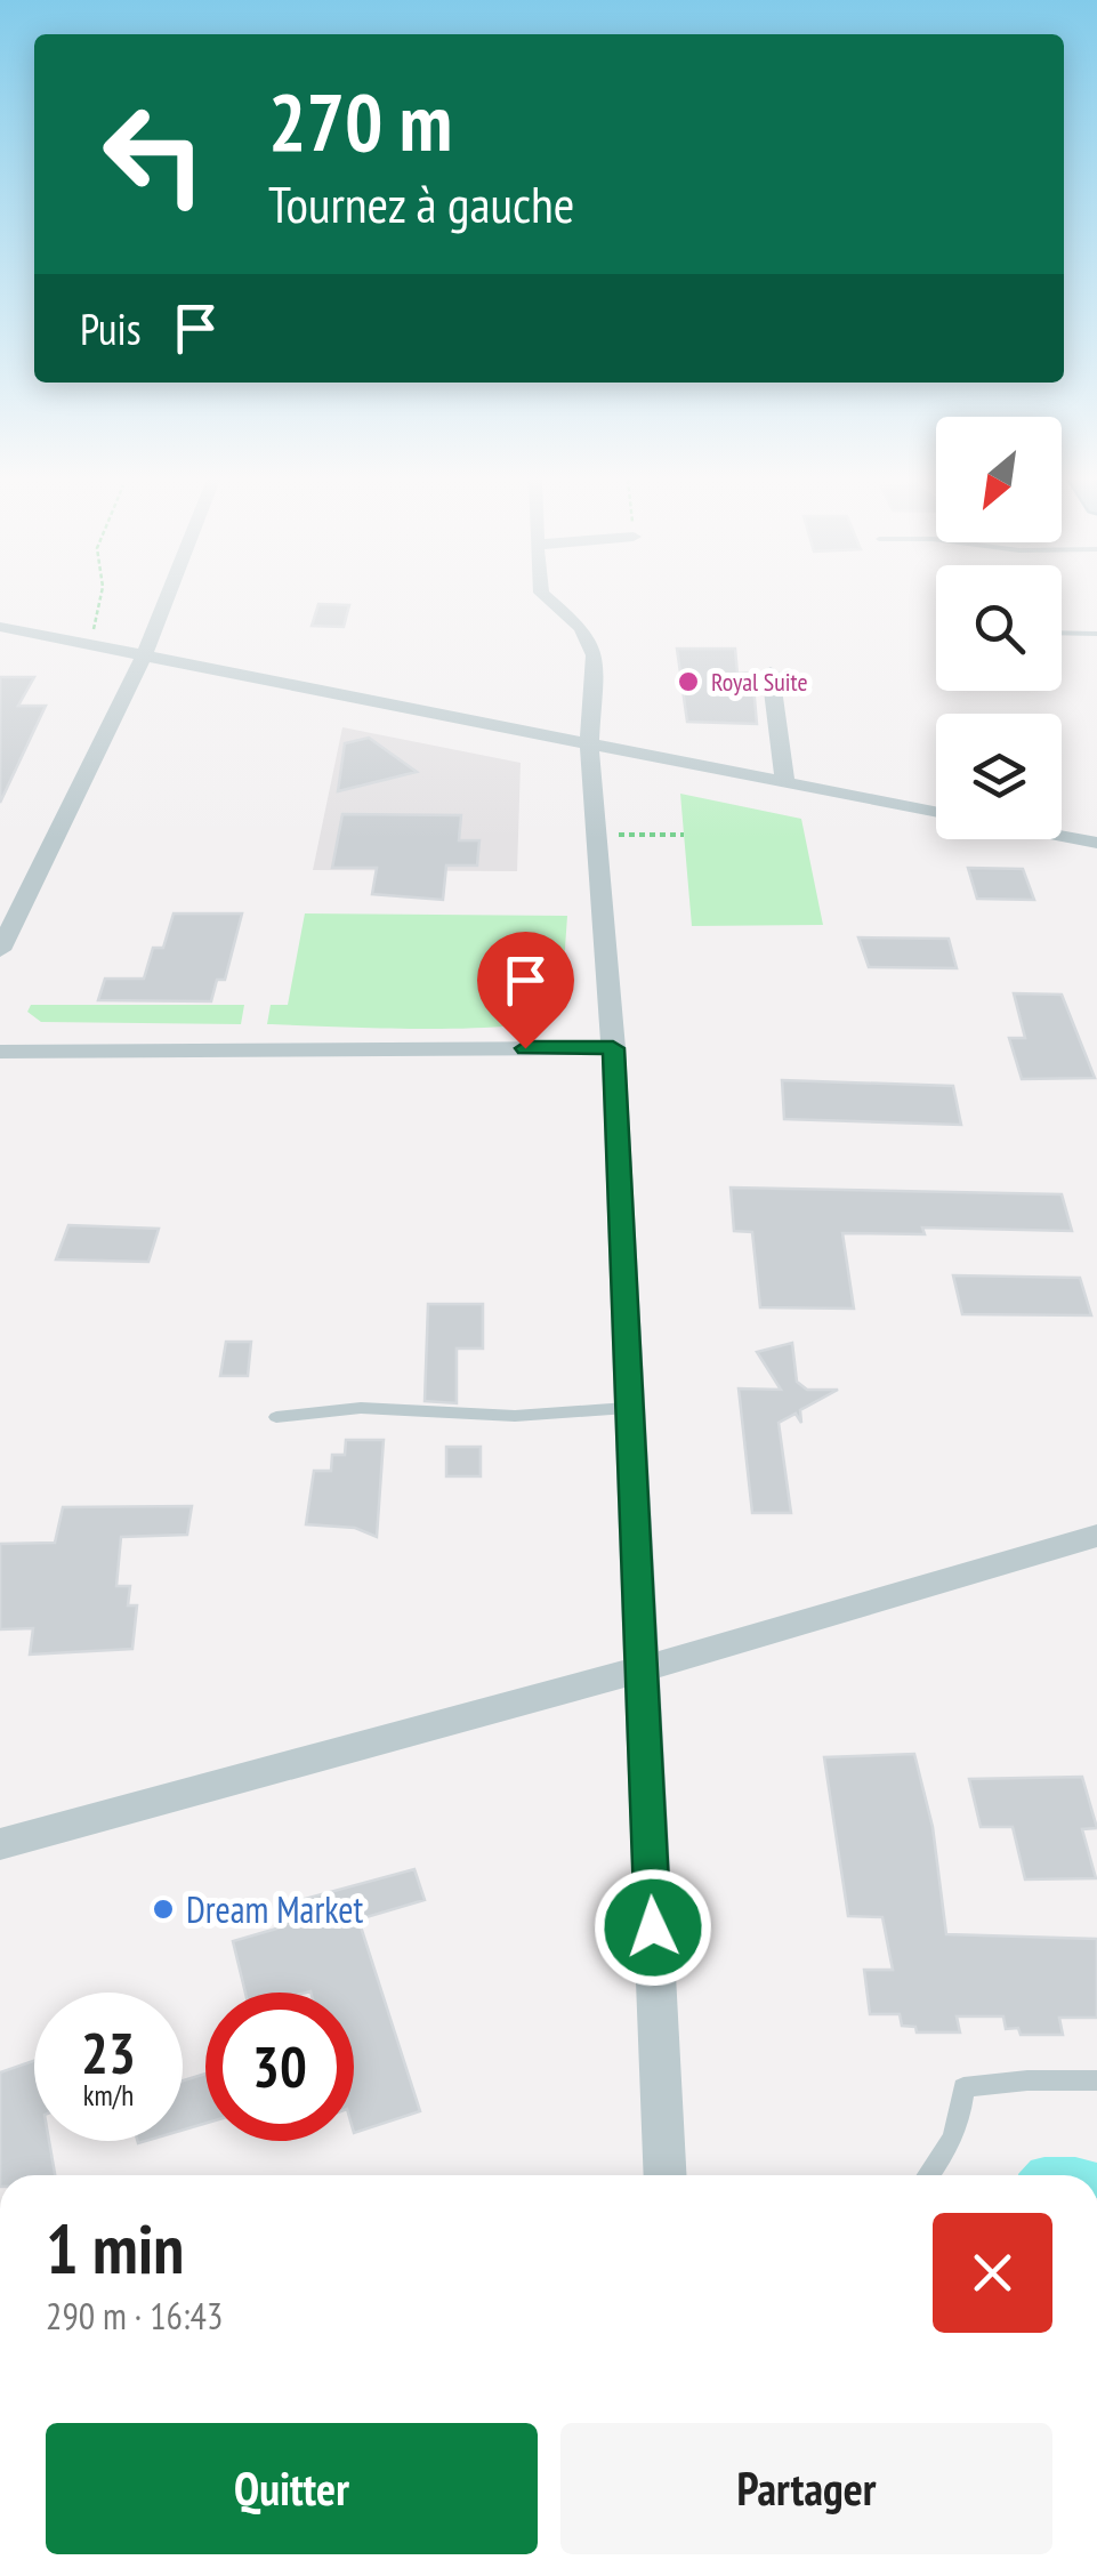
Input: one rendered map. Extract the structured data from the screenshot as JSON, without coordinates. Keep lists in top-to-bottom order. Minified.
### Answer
{"places":["Royal Suite","Dream Market"],"north":"bottom left","page":{"turn":["270 m","Tournez à gauche"],"then":"Puis","speed":"23 km/h","limit":"30","heading":["1 min","290 m · 16:43"],"buttons":["Quitter","Partager"]}}
